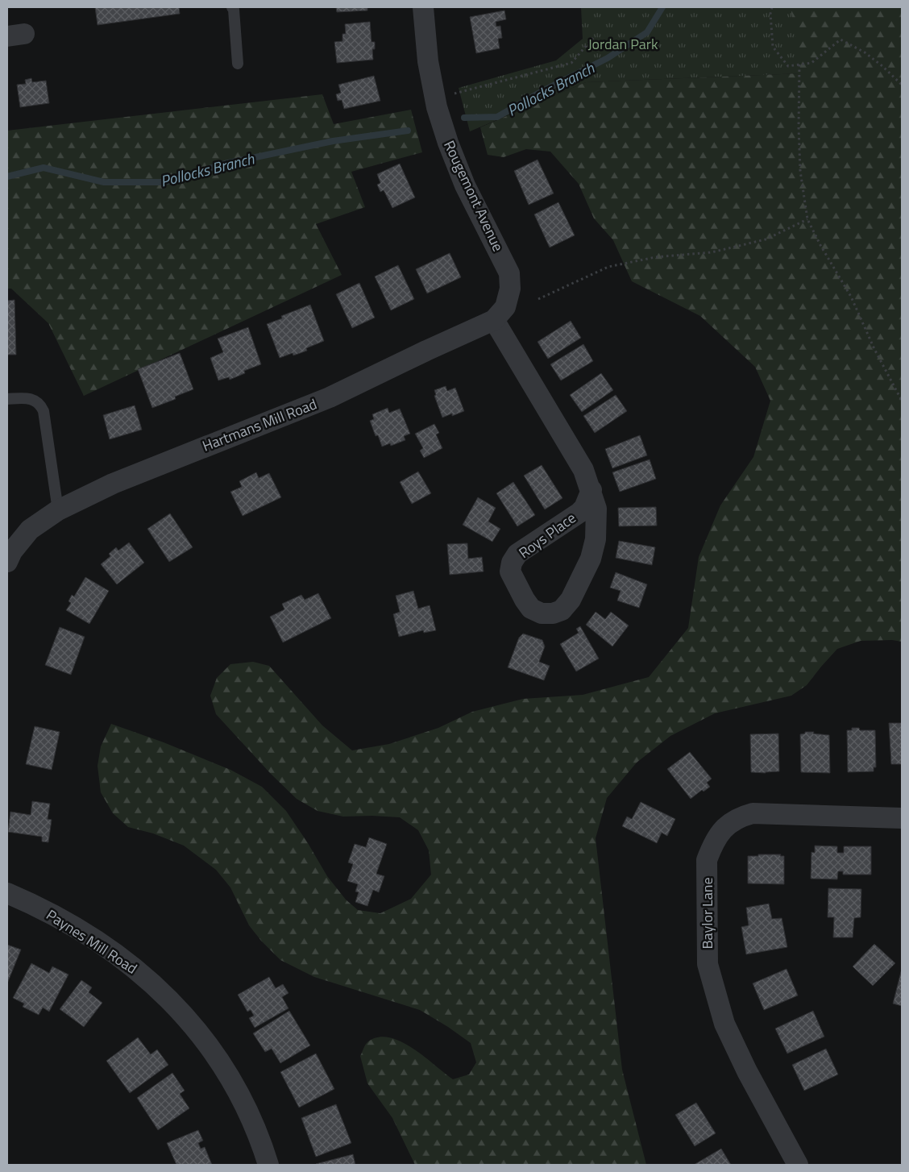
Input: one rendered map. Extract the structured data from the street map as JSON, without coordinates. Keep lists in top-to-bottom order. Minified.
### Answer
{"streets":{"street":["Rougemont Avenue","Hartmans Mill Road","Roys Place","Baylor Lane","Paynes Mill Road"]},"crossings":[["Rougemont Avenue","Hartmans Mill Road"],["Hartmans Mill Road","Roys Place"]],"water":["Pollocks Branch"],"parks":["Jordan Park"]}
